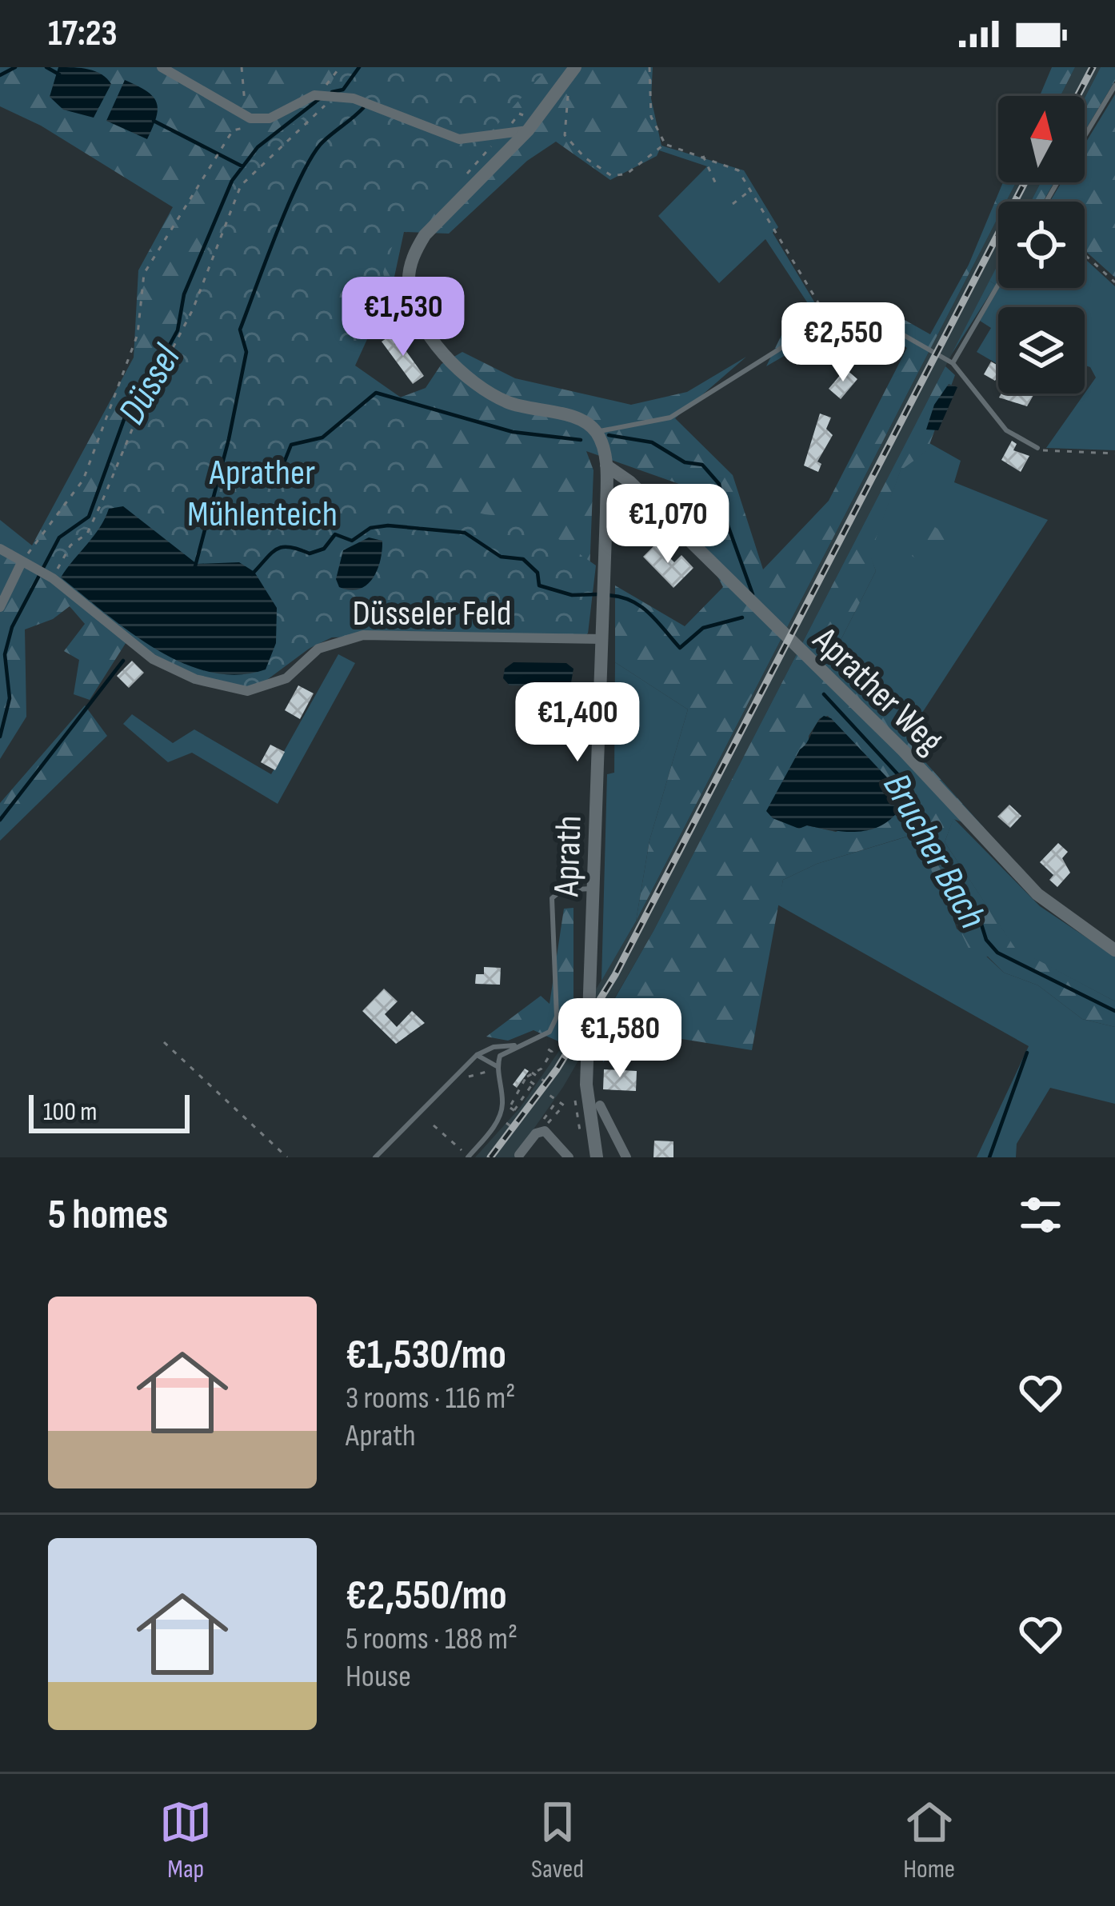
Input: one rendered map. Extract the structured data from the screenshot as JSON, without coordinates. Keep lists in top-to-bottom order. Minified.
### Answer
{"streets":{"main road":["Aprather Weg","Aprath"],"street":["Düsseler Feld"]},"crossings":[["Düsseler Feld","Aprath"],["Aprather Weg","Aprath"]],"water":["Düssel","Brucher Bach"],"parks":["Aprather Mühlenteich"],"scale_bar":"100 m","north":"top","page":{"status":"17:23","price":["€1,530","€2,550","€1,070","€1,400","€1,580"],"scale":"100 m","heading":"5 homes","list":[{"name":"€1,530/mo","note":"3 rooms · 116 m² · Aprath"},{"name":"€2,550/mo","note":"5 rooms · 188 m² · House"}],"tabs":["Map","Saved","Home"]}}
